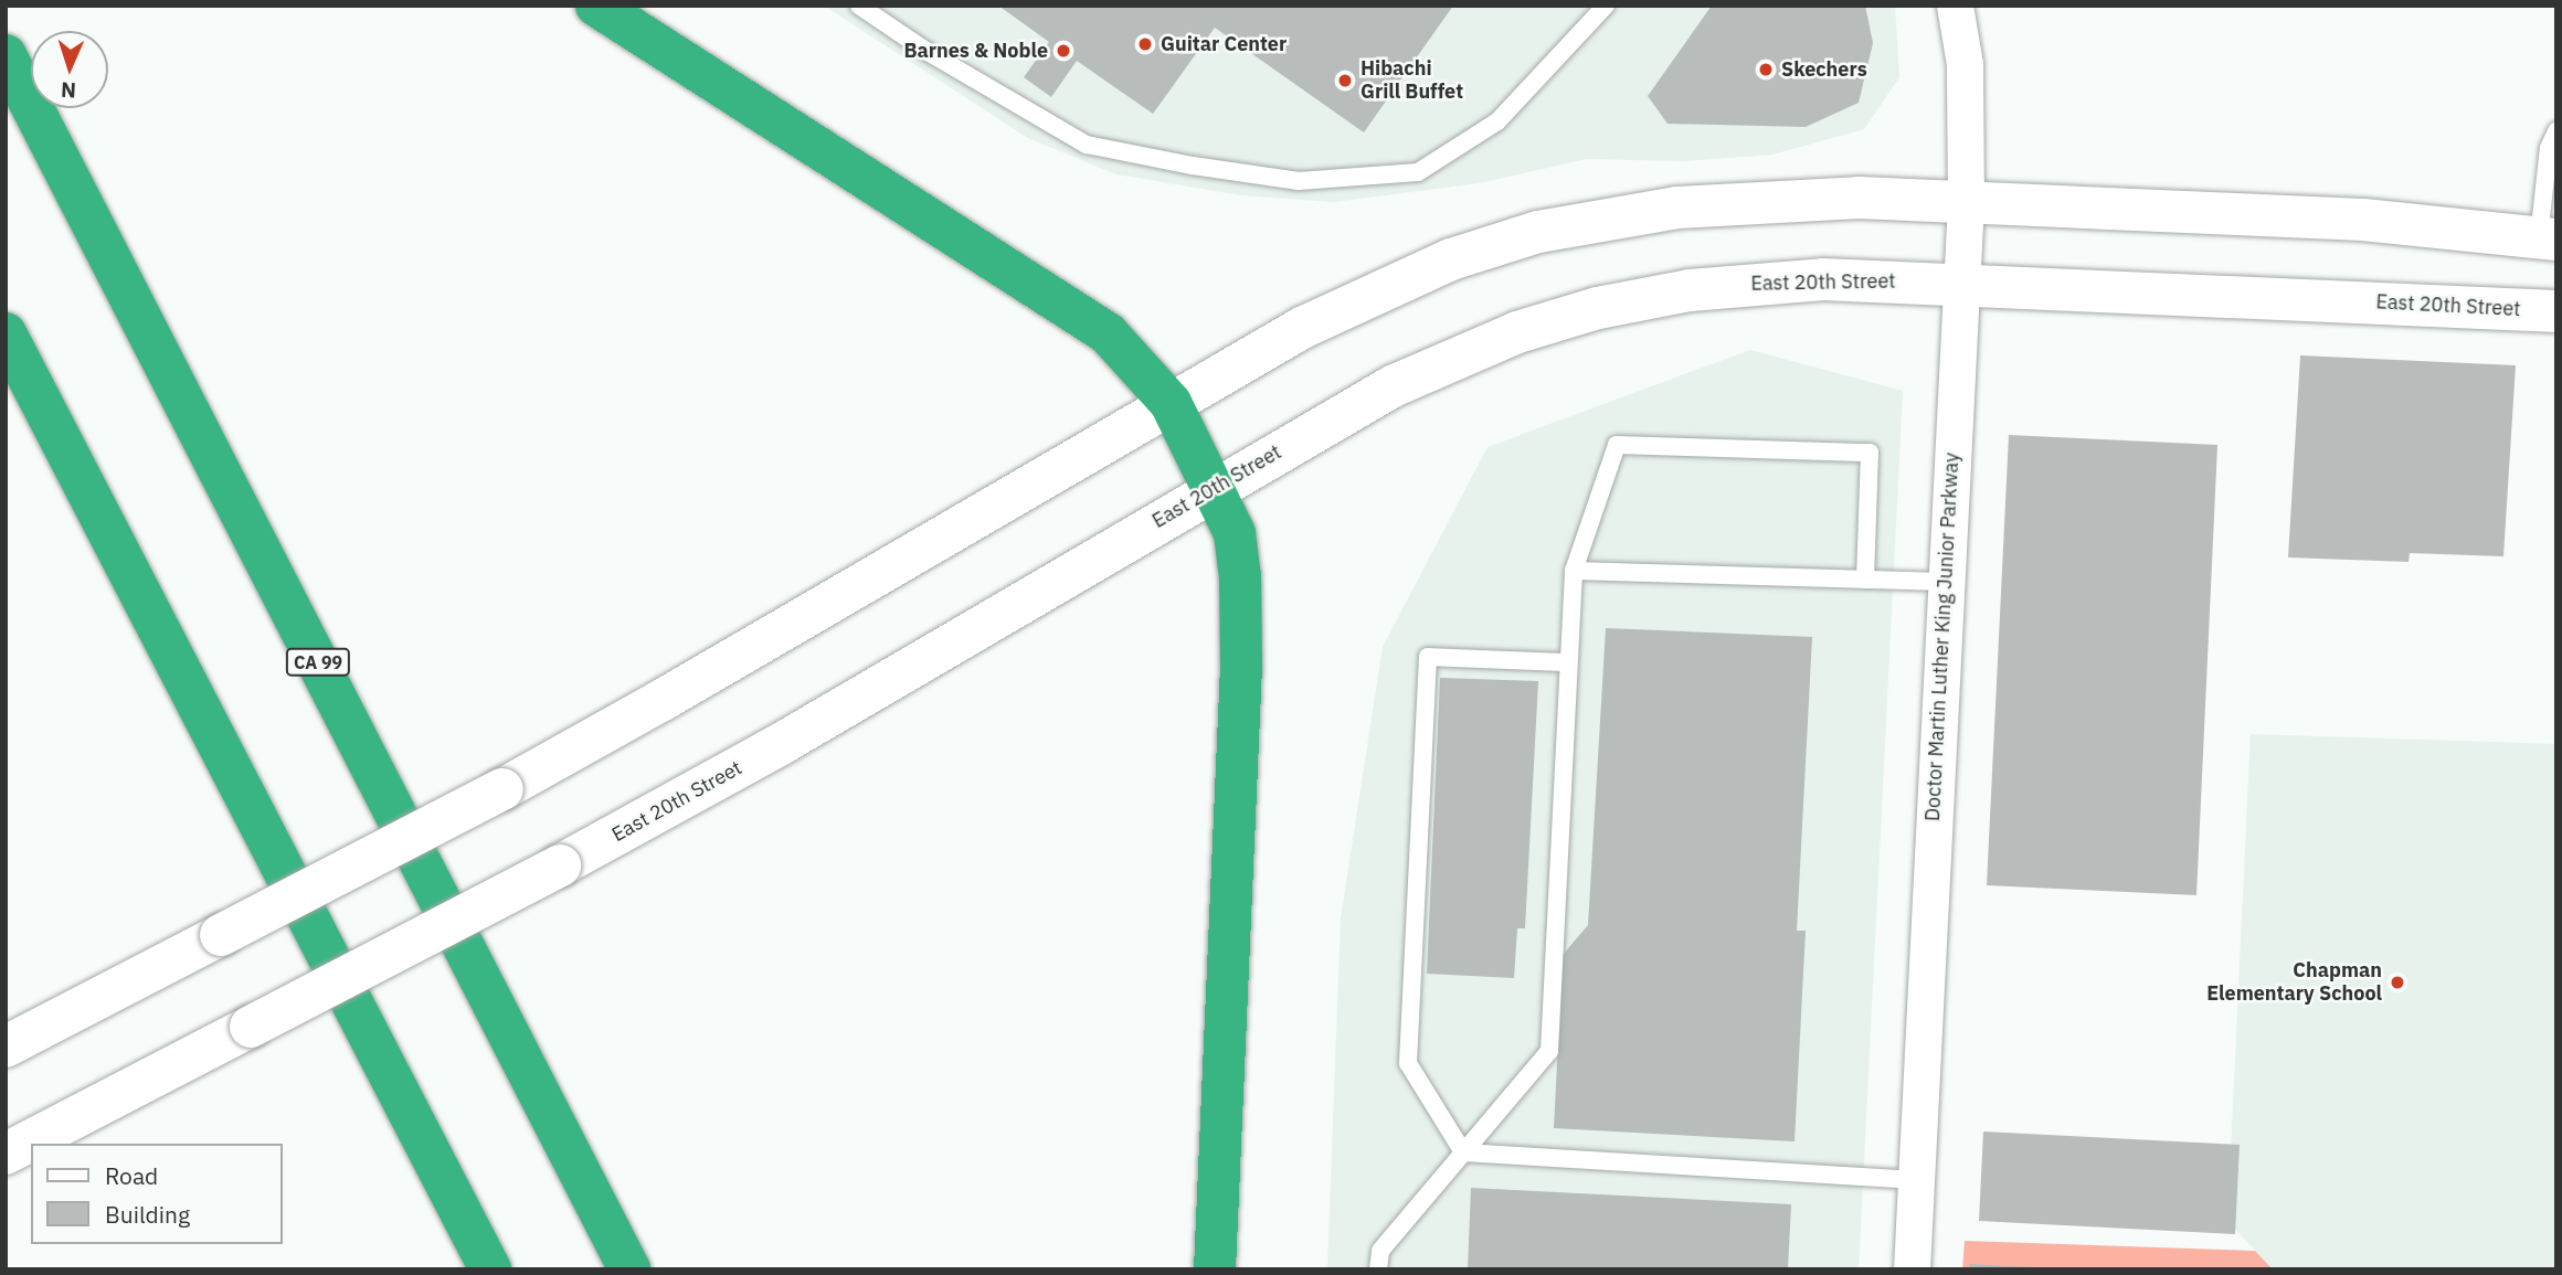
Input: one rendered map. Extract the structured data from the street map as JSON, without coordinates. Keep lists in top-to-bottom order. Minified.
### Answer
{"streets":{"highway":["CA 99"],"street":["East 20th Street","Doctor Martin Luther King Junior Parkway"]},"crossings":[["East 20th Street","Doctor Martin Luther King Junior Parkway"]],"places":["Guitar Center","Barnes & Noble","Skechers","Hibachi Grill Buffet","Chapman Elementary School"],"legend":["Road","Building"],"north":"bottom"}
